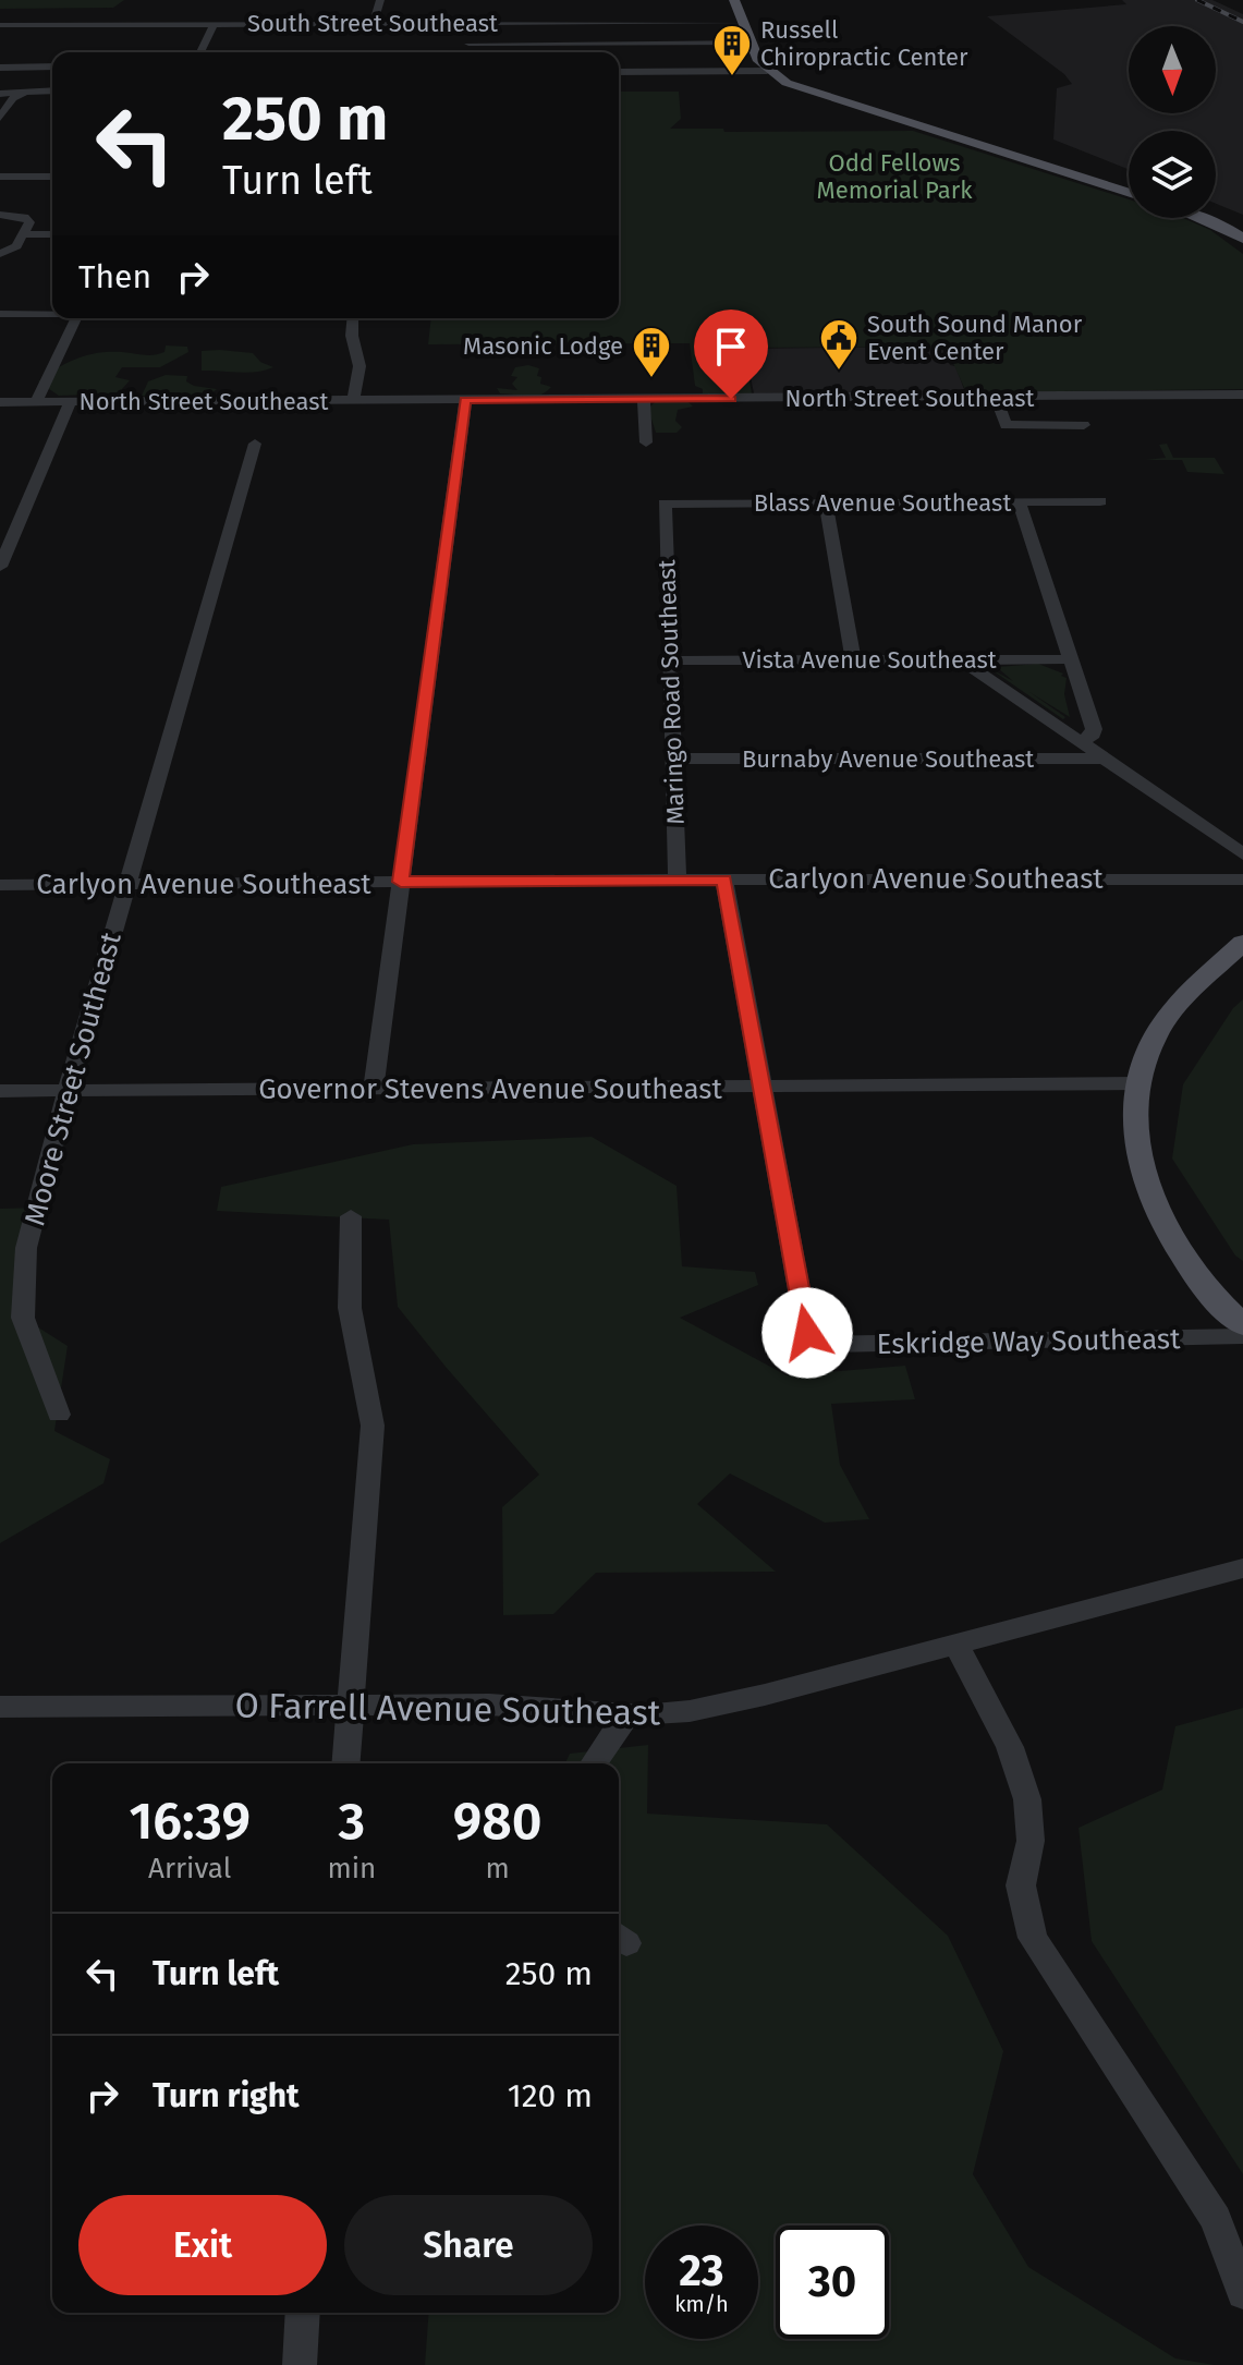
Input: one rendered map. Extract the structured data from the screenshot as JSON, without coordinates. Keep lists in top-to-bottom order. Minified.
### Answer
{"streets":{"street":["South Street Southeast","North Street Southeast","Blass Avenue Southeast","Vista Avenue Southeast","Maringo Road Southeast","Burnaby Avenue Southeast","Carlyon Avenue Southeast","Moore Street Southeast","Governor Stevens Avenue Southeast","Eskridge Way Southeast","O Farrell Avenue Southeast"]},"crossings":[["Blass Avenue Southeast","Maringo Road Southeast"],["Vista Avenue Southeast","Maringo Road Southeast"],["Maringo Road Southeast","Burnaby Avenue Southeast"],["Maringo Road Southeast","Carlyon Avenue Southeast"],["Carlyon Avenue Southeast","Moore Street Southeast"],["Moore Street Southeast","Governor Stevens Avenue Southeast"],["Governor Stevens Avenue Southeast","Eskridge Way Southeast"]],"parks":["Odd Fellows Memorial Park"],"places":{"building":["Russell Chiropractic Center","Masonic Lodge"],"public building":["South Sound Manor Event Center"]},"north":"bottom","page":{"turn":["250 m","Turn left"],"then":"Then","eta":["16:39","Arrival","3","min","980","m"],"list":[{"name":"Turn left","value":"250 m"},{"name":"Turn right","value":"120 m"}],"buttons":["Exit","Share"],"speed":"23 km/h","limit":"30"}}
